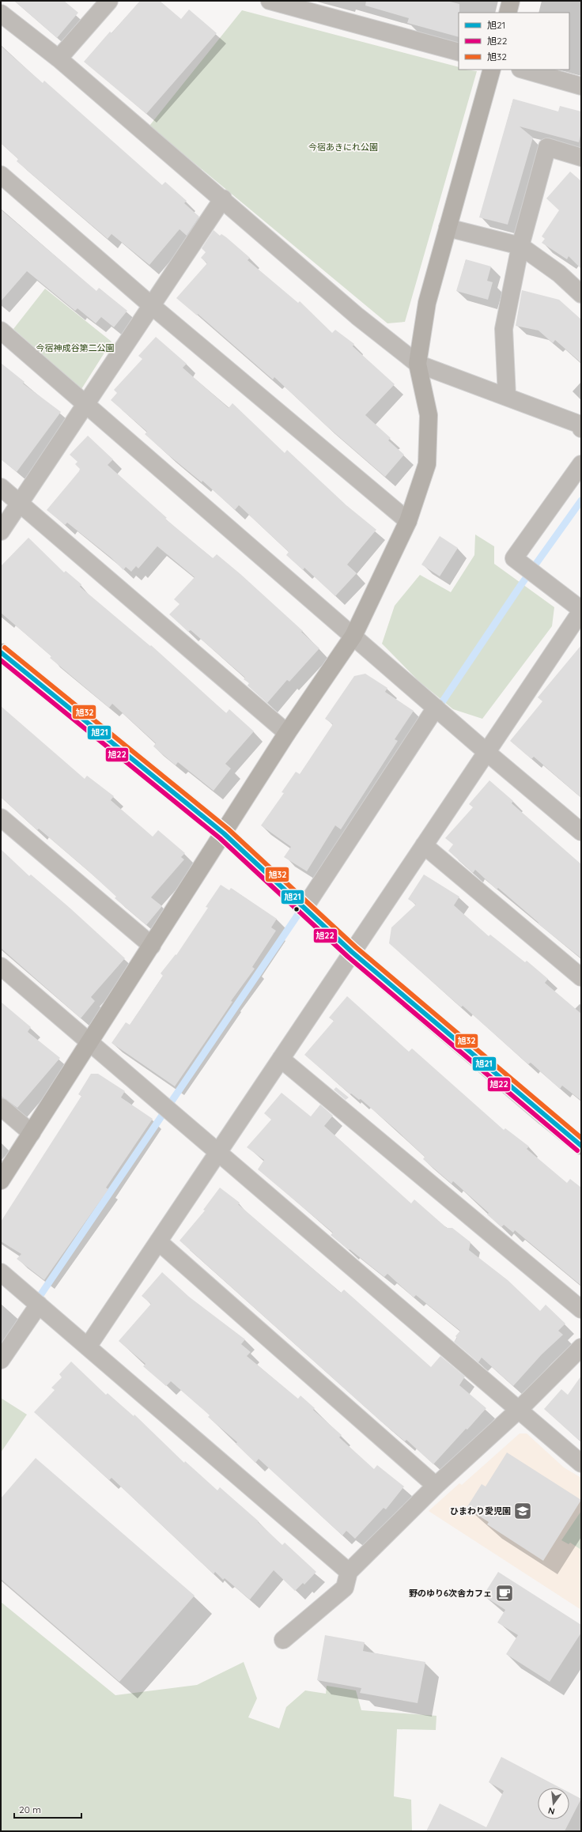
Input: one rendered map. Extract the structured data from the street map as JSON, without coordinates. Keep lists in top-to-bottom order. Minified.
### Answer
{"parks":["今宿あきにれ公園","今宿神成谷第二公園"],"places":{"school or university":["ひまわり愛児園"],"cafe":["野のゆり6次舎カフェ"]},"lines":["transit line 旭32","transit line 旭21","transit line 旭22"],"legend":["旭21","旭22","旭32"],"scale_bar":"20 m","north":"bottom"}
